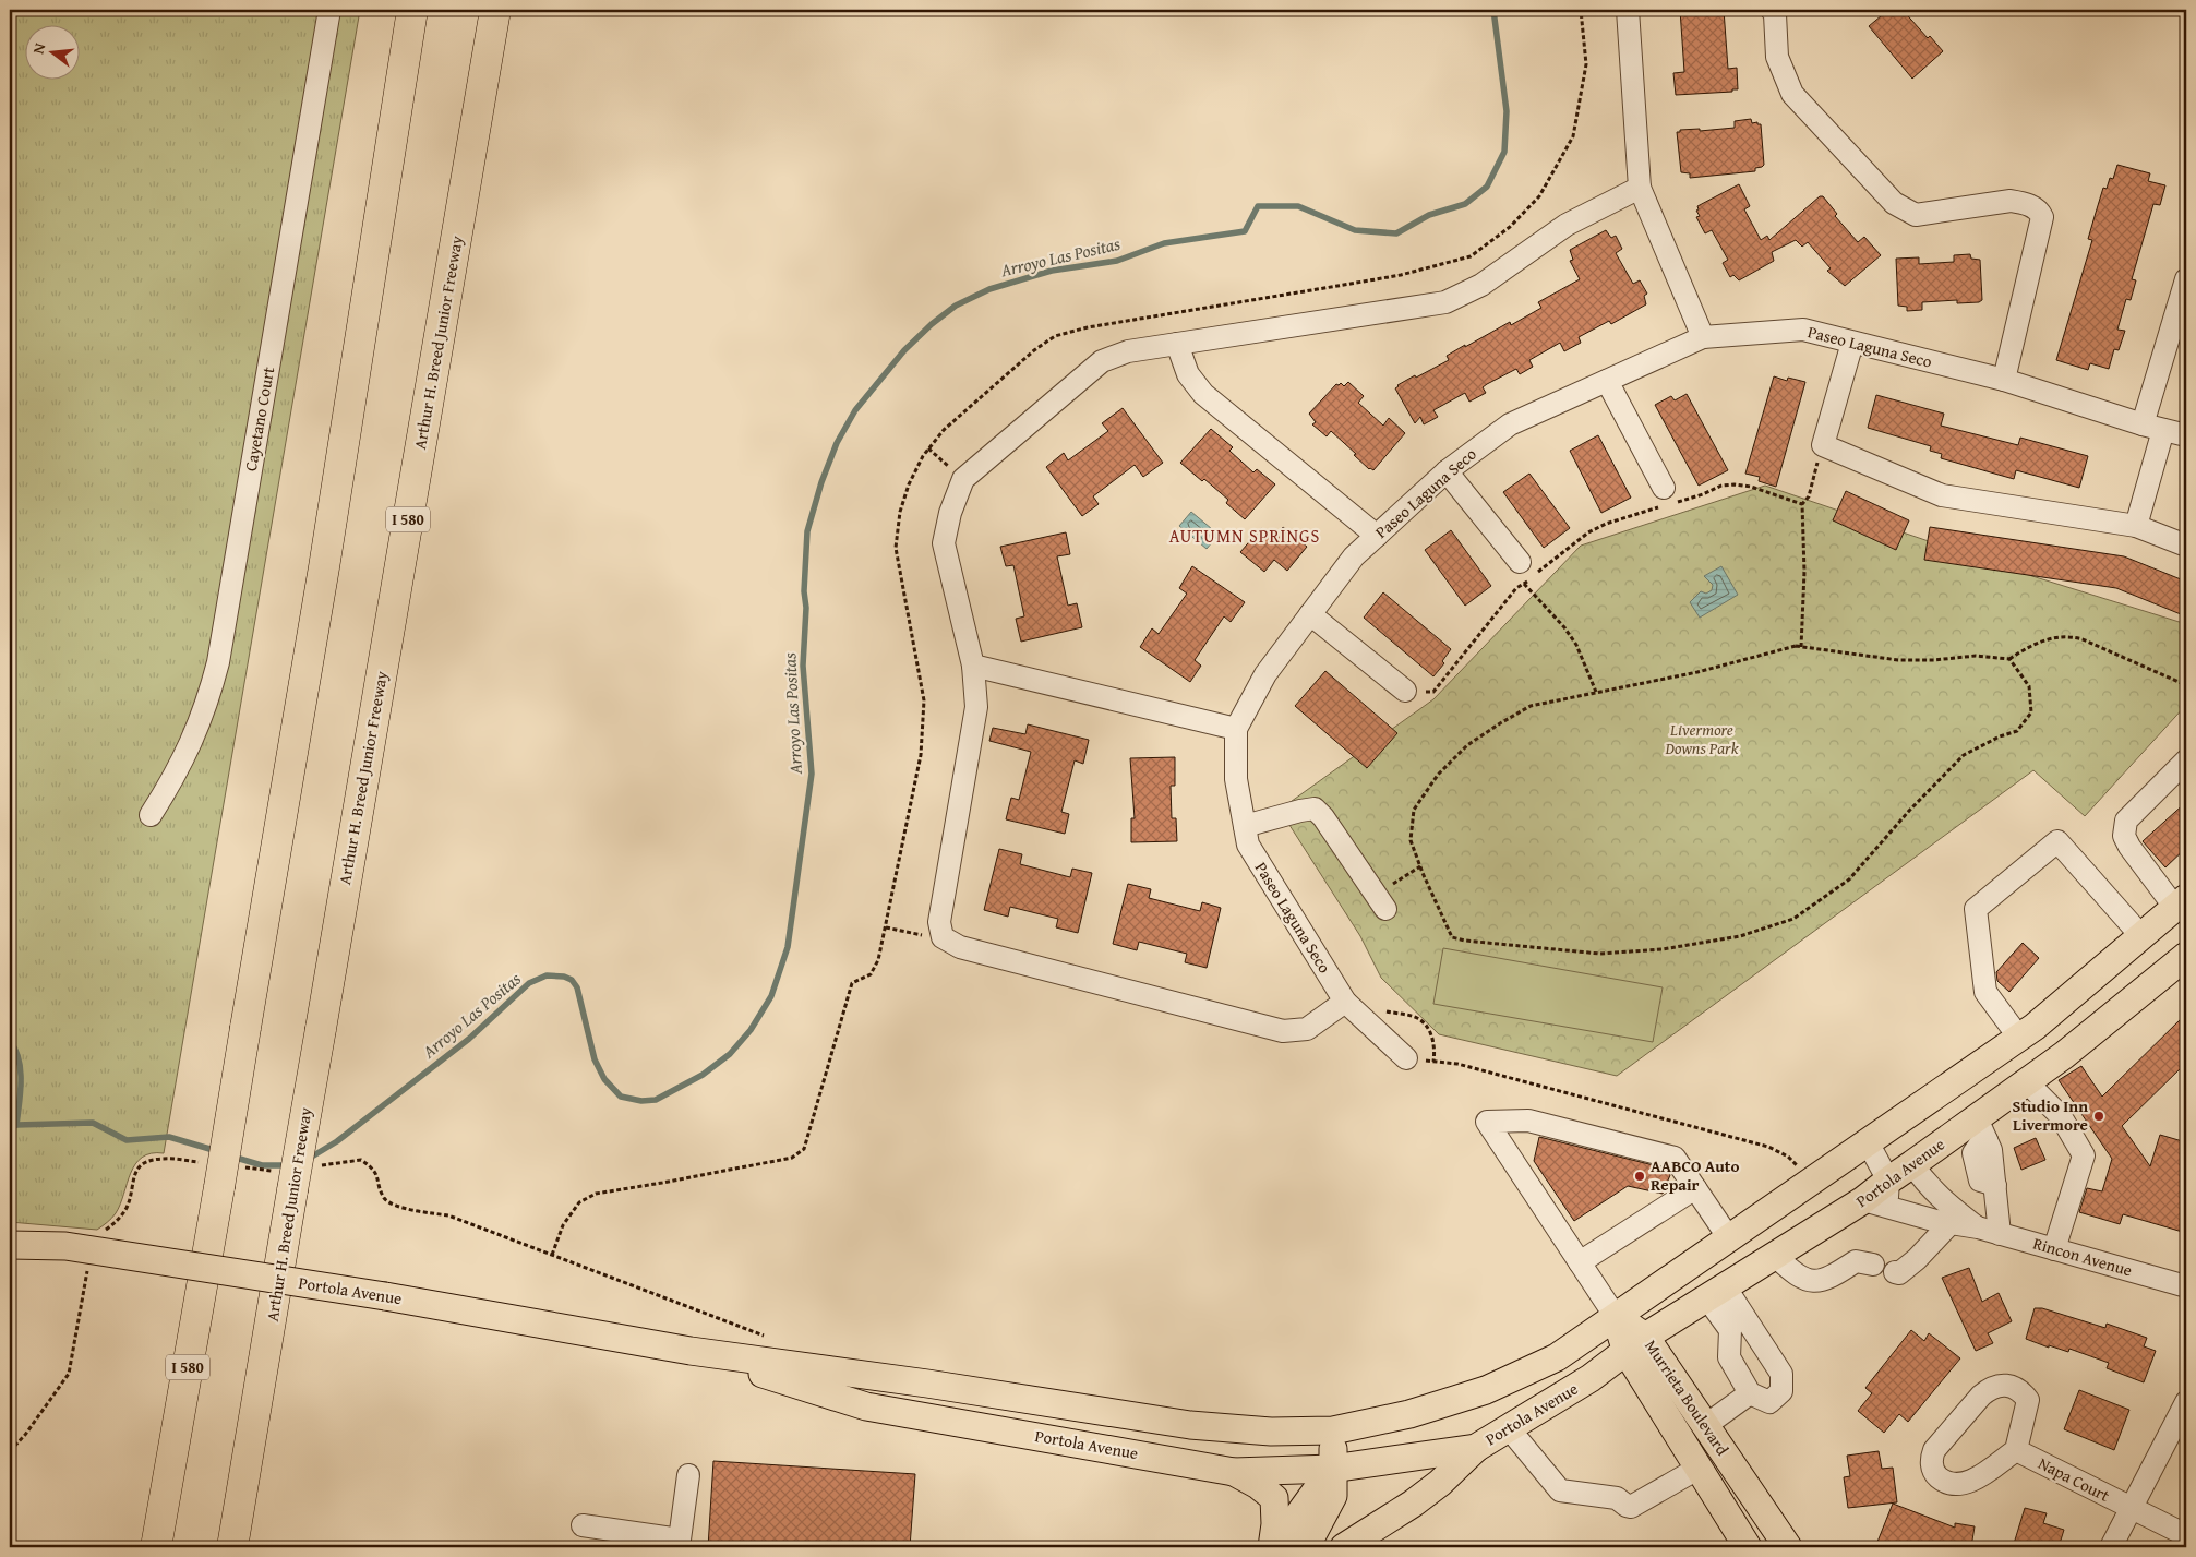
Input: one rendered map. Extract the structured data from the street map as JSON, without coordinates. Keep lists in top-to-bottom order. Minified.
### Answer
{"streets":{"highway":["Arthur H. Breed Junior Freeway","I 580"],"main road":["Portola Avenue","Murrieta Boulevard"],"street":["Paseo Laguna Seco","Cayetano Court","Rincon Avenue","Napa Court"]},"crossings":[["Portola Avenue","Rincon Avenue"],["Portola Avenue","Murrieta Boulevard"]],"districts":["AUTUMN SPRINGS"],"water":["Arroyo Las Positas"],"parks":["Livermore Downs Park"],"places":["Studio Inn Livermore","AABCO Auto Repair"],"north":"left"}
